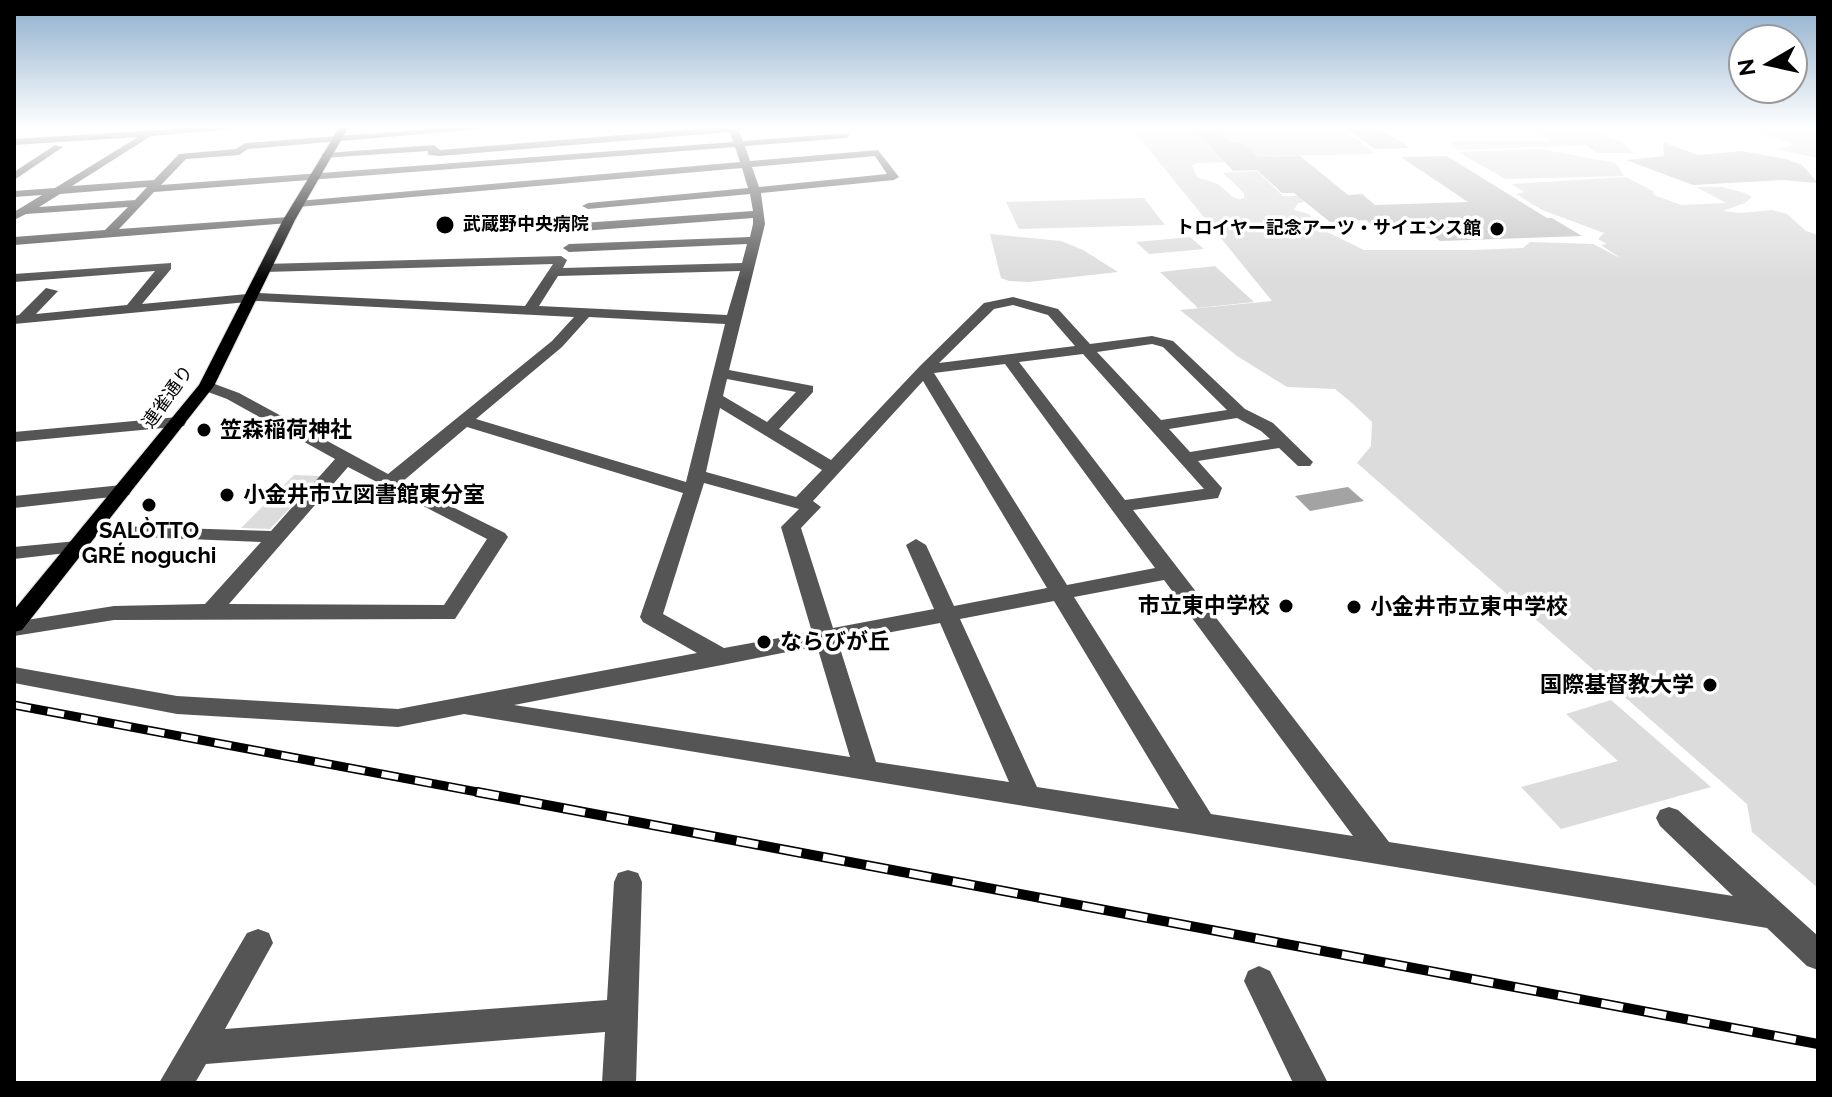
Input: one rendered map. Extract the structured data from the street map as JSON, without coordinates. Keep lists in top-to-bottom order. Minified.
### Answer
{"streets":{"main road":["連雀通り"]},"places":["武蔵野中央病院","トロイヤー記念アーツ・サイエンス館","笠森稲荷神社","小金井市立図書館東分室","SALÒTTO GRÉ noguchi","市立東中学校","小金井市立東中学校","ならびが丘","国際基督教大学"],"north":"left"}
